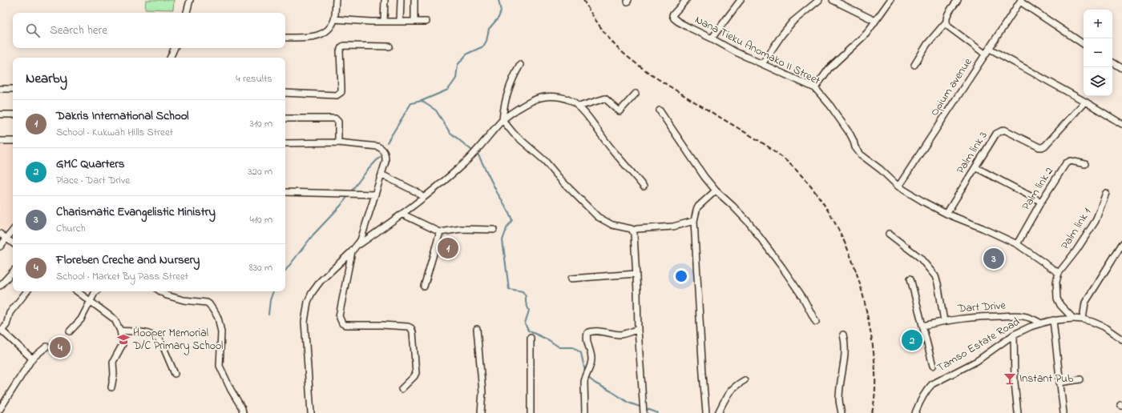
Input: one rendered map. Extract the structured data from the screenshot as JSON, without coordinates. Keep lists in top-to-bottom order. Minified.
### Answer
{"streets":{"street":["Nana Tieku Anomako II Street","Opium avenue","Palm link 3","Palm link 2","Palm link 1","Dart Drive","Tamso Estate Road"]},"crossings":[["Nana Tieku Anomako II Street","Opium avenue"],["Nana Tieku Anomako II Street","Palm link 3"],["Nana Tieku Anomako II Street","Palm link 2"],["Nana Tieku Anomako II Street","Palm link 1"],["Dart Drive","Tamso Estate Road"]],"places":{"school or university":["Hooper Memorial D/C Primary School"],"bar":["Instant Pub"]},"page":{"map_buttons":["+","−"],"search":"Search here","heading":["Nearby","4 results"],"list":[{"mark":"1","name":"Dakris International School","note":"School · Kukwah Hills Street","value":"310 m"},{"mark":"2","name":"GMC Quarters","note":"Place · Dart Drive","value":"320 m"},{"mark":"3","name":"Charismatic Evangelistic Ministry","note":"Church","value":"410 m"},{"mark":"4","name":"Floreben Creche and Nursery","note":"School · Market By Pass Street","value":"830 m"}],"pins":["1","3","2","4"]}}
